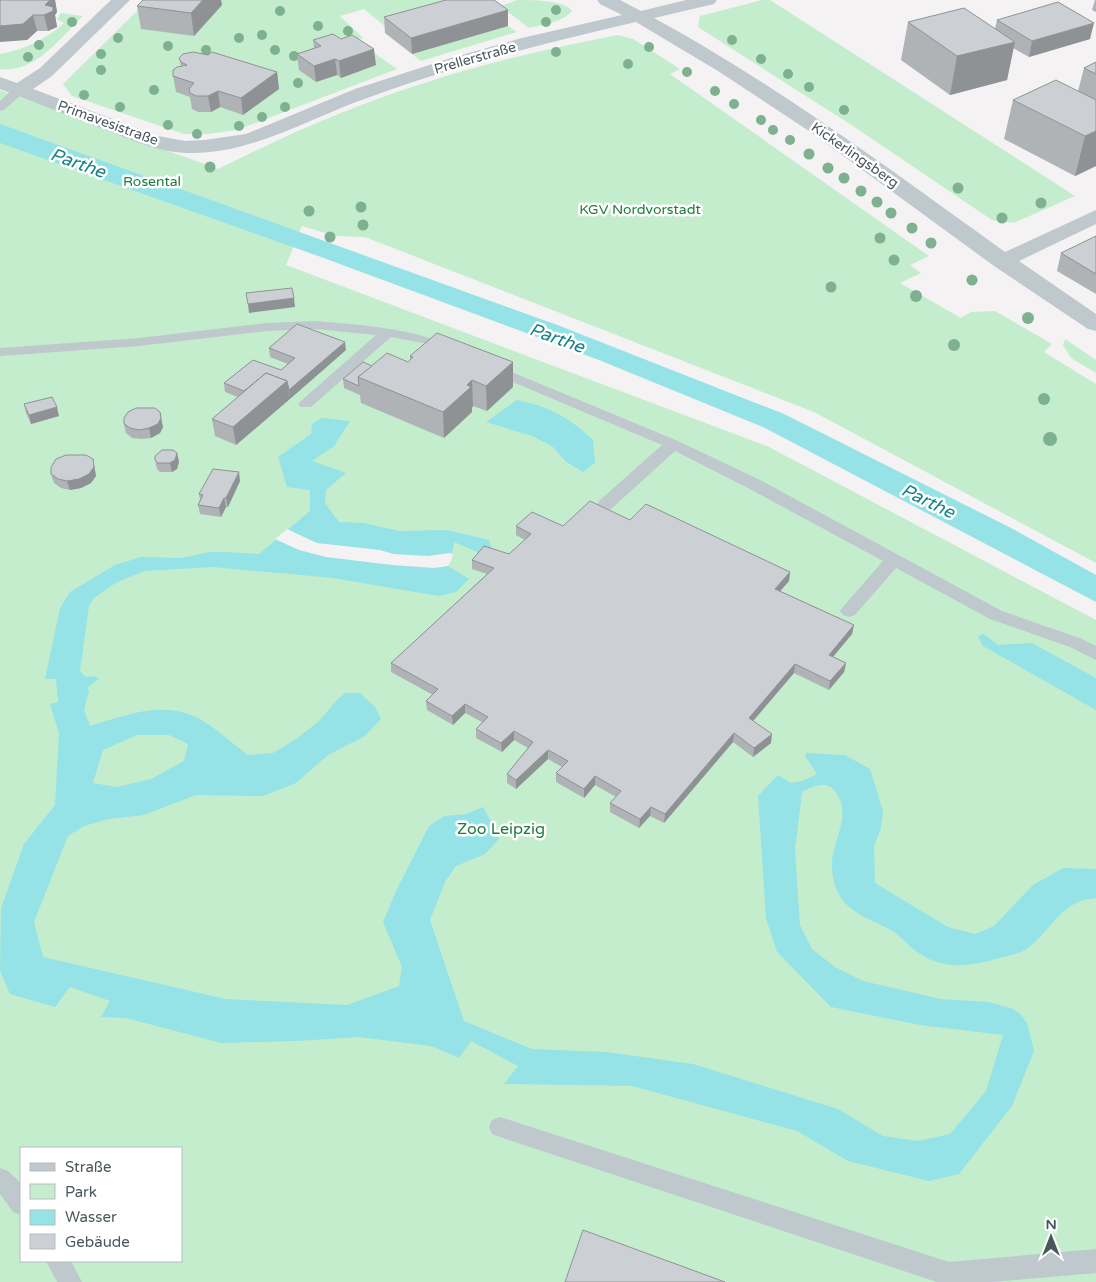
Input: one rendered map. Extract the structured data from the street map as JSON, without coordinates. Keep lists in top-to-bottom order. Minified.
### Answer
{"streets":{"street":["Prellerstraße","Primavesistraße","Kickerlingsberg"]},"crossings":[["Prellerstraße","Primavesistraße"],["Prellerstraße","Kickerlingsberg"]],"water":["Parthe"],"parks":["Rosental","KGV Nordvorstadt","Zoo Leipzig"],"legend":["Straße","Park","Wasser","Gebäude"],"north":"top"}
